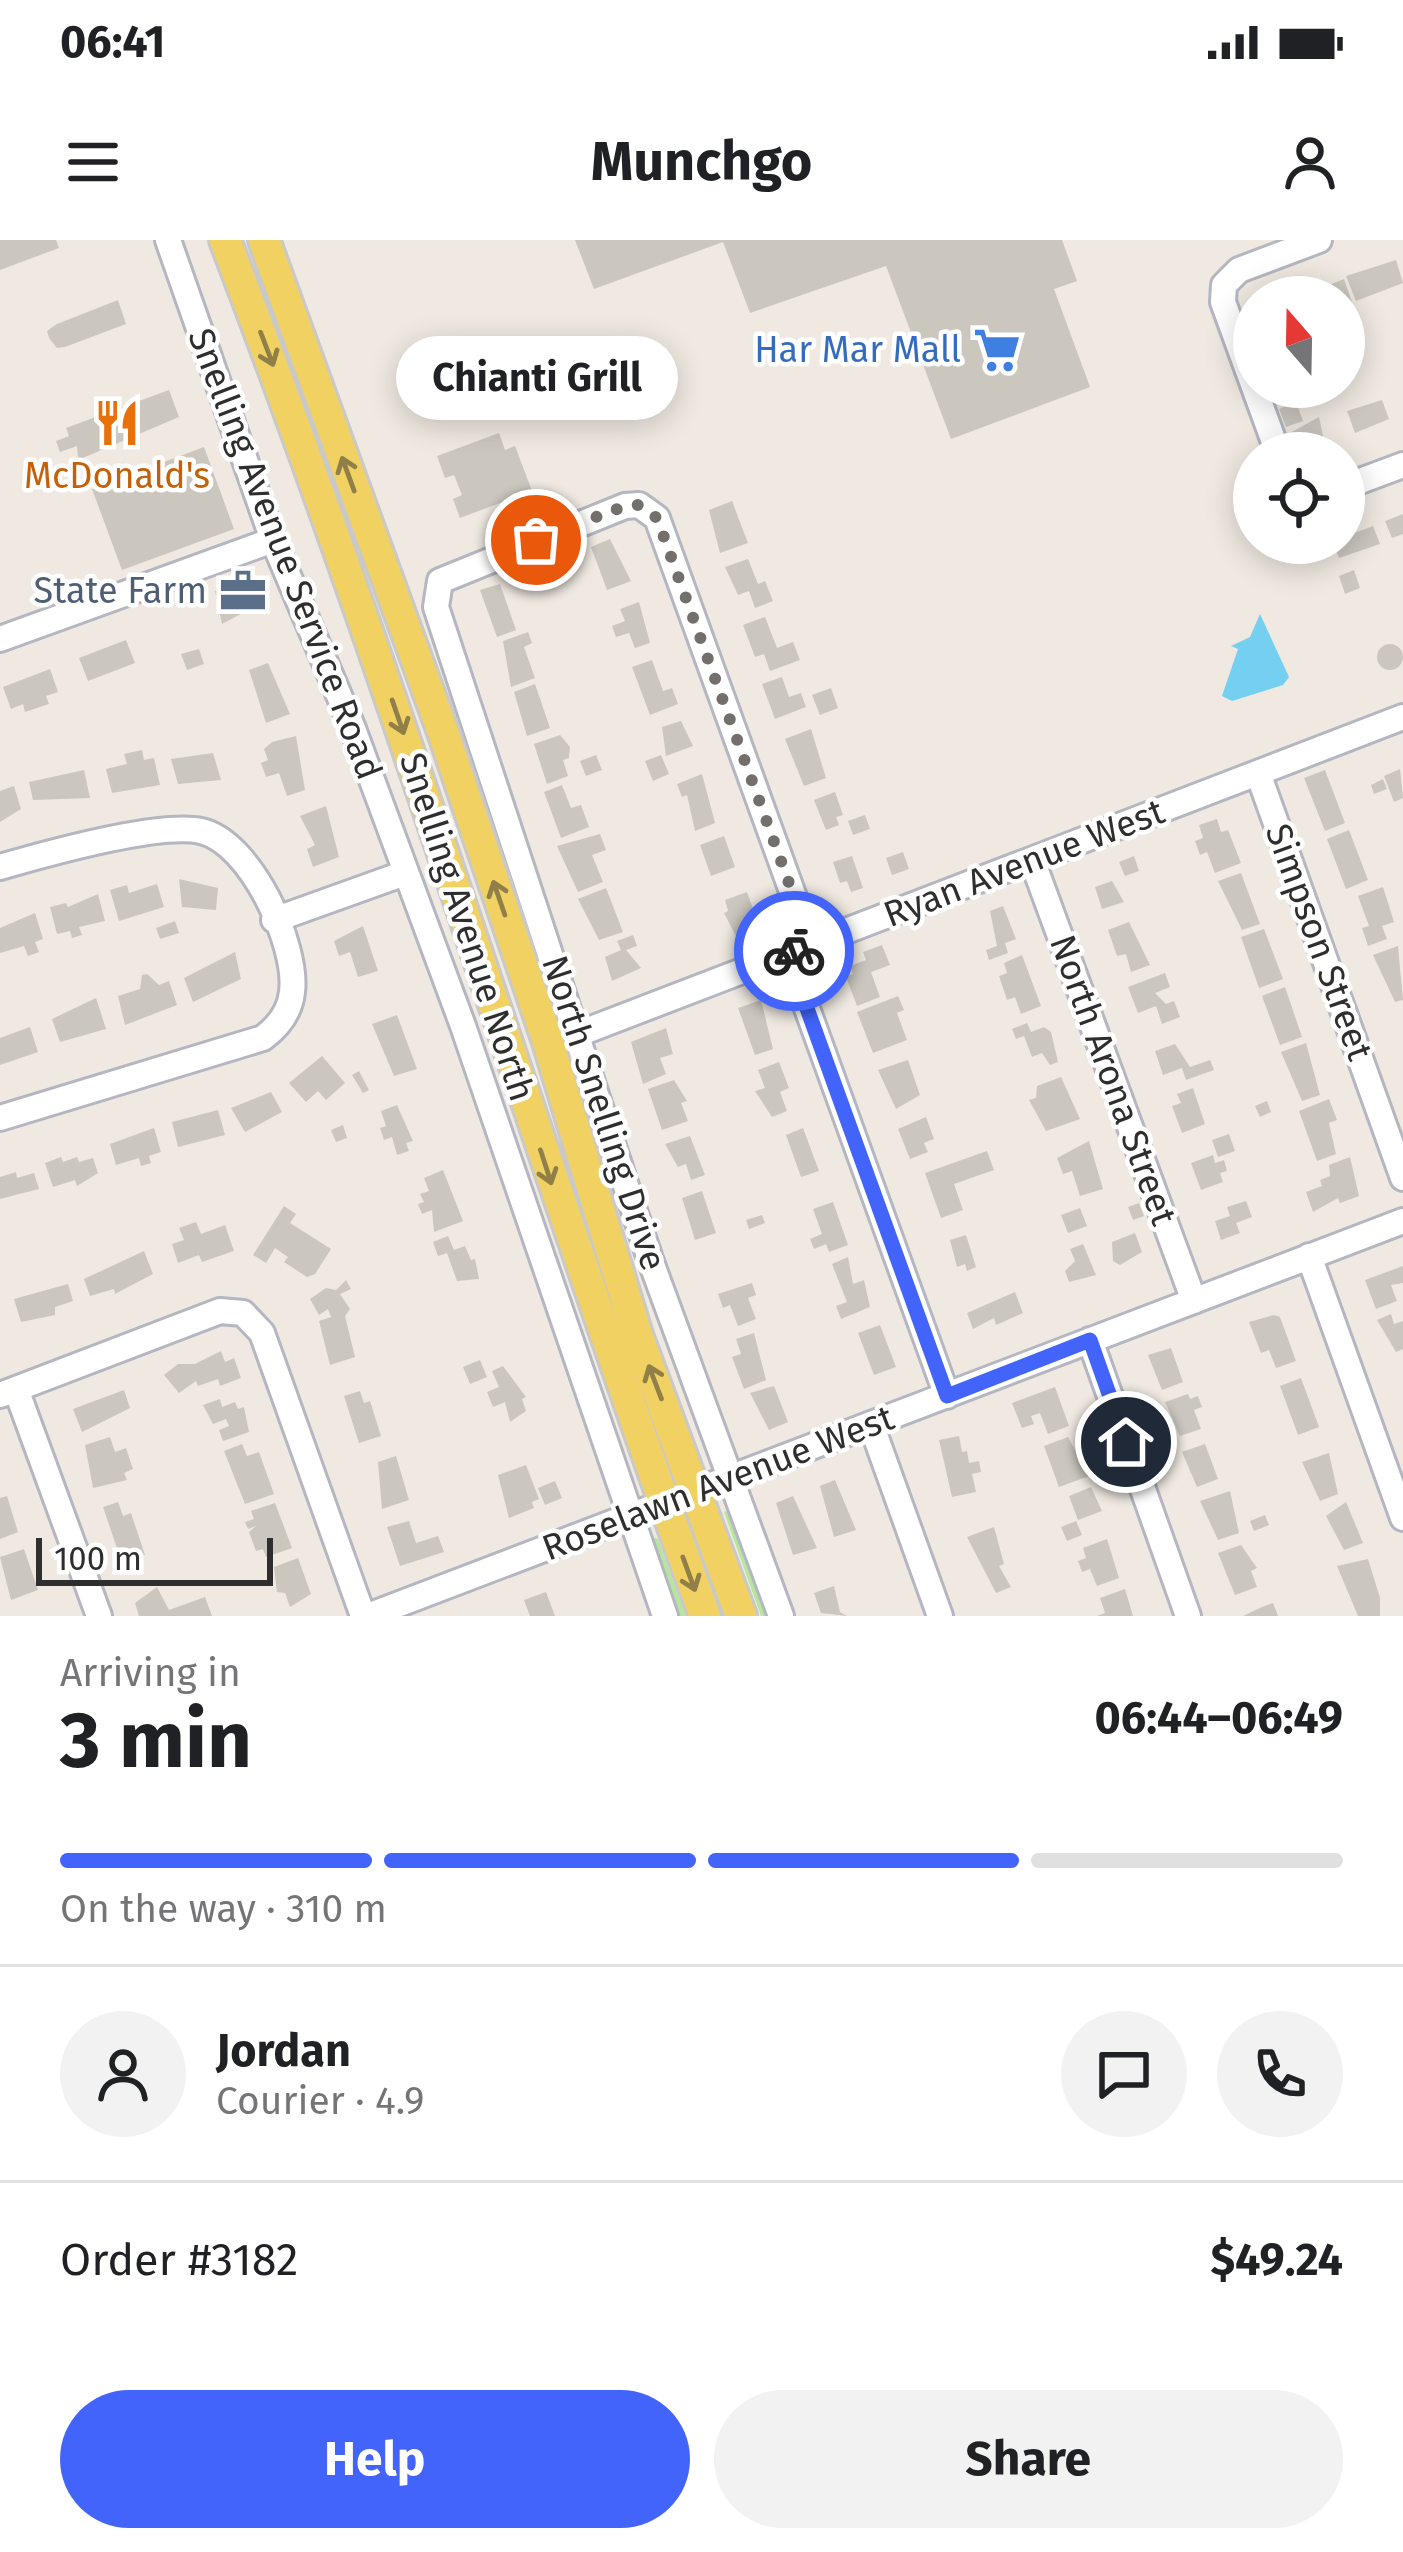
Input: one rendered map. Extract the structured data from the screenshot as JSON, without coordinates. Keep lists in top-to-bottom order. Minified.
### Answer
{"streets":{"main road":["Snelling Avenue North"],"street":["Snelling Avenue Service Road","Ryan Avenue West","Simpson Street","North Arona Street","North Snelling Drive","Roselawn Avenue West"]},"crossings":[["Snelling Avenue Service Road","Roselawn Avenue West"],["Ryan Avenue West","Simpson Street"],["Ryan Avenue West","North Arona Street"],["Ryan Avenue West","North Snelling Drive"],["Snelling Avenue North","Roselawn Avenue West"],["North Arona Street","Roselawn Avenue West"],["North Snelling Drive","Roselawn Avenue West"]],"places":{"supermarket":["Har Mar Mall"],"restaurant":["McDonald's"],"other":["Chianti Grill"],"office":["State Farm"]},"scale_bar":"100 m","north":"top","page":{"status":"06:41","header":"Munchgo","bubble":"Chianti Grill","scale":"100 m","heading":["3 min","Arriving in","06:44–06:49"],"panel":["Jordan","Courier · 4.9","Order #3182","$49.24"],"bar":"On the way · 310 m","buttons":["Help","Share"]}}
